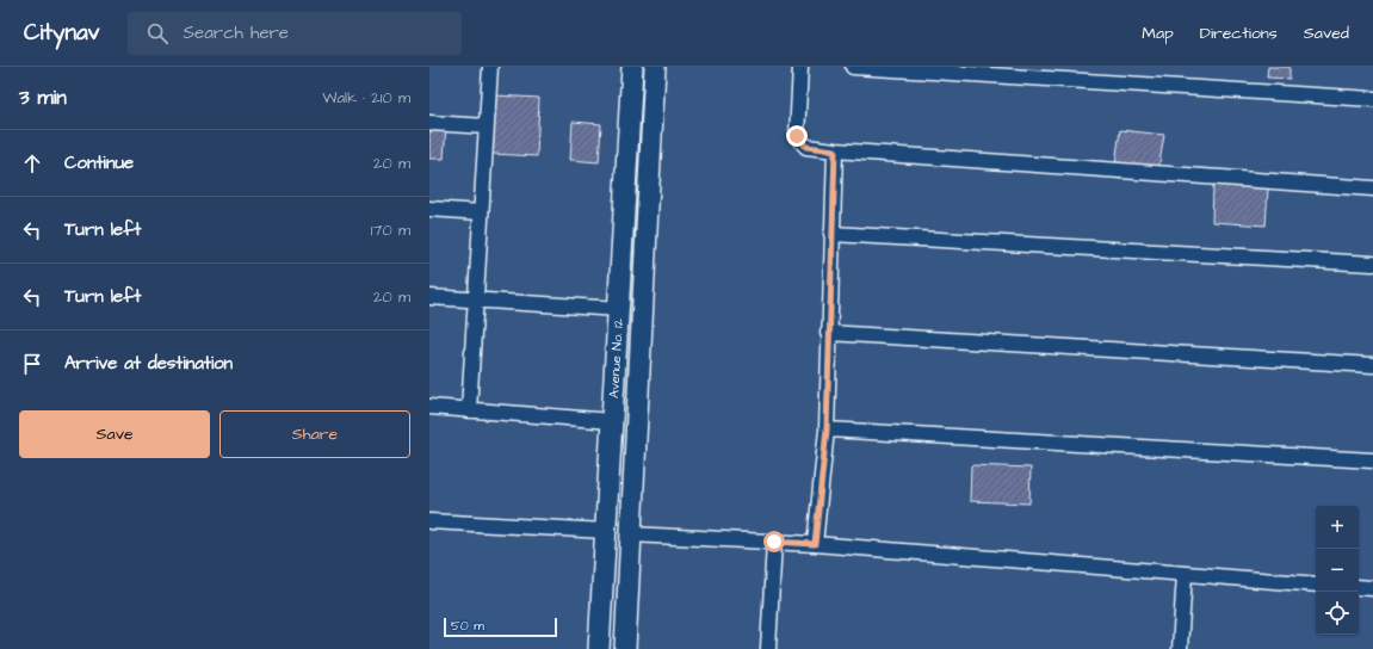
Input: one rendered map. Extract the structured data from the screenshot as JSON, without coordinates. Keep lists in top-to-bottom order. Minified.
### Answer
{"streets":{"street":["Avenue No. 12"]},"scale_bar":"50 m","page":{"header":"Citynav","search":"Search here","nav":["Map","Directions","Saved"],"heading":["3 min","Walk · 210 m"],"list":[["Continue","20 m"],["Turn left","170 m"],["Turn left","20 m"],"Arrive at destination"],"buttons":["Save","Share"],"map_buttons":["+","−"],"scale":"50 m"}}
